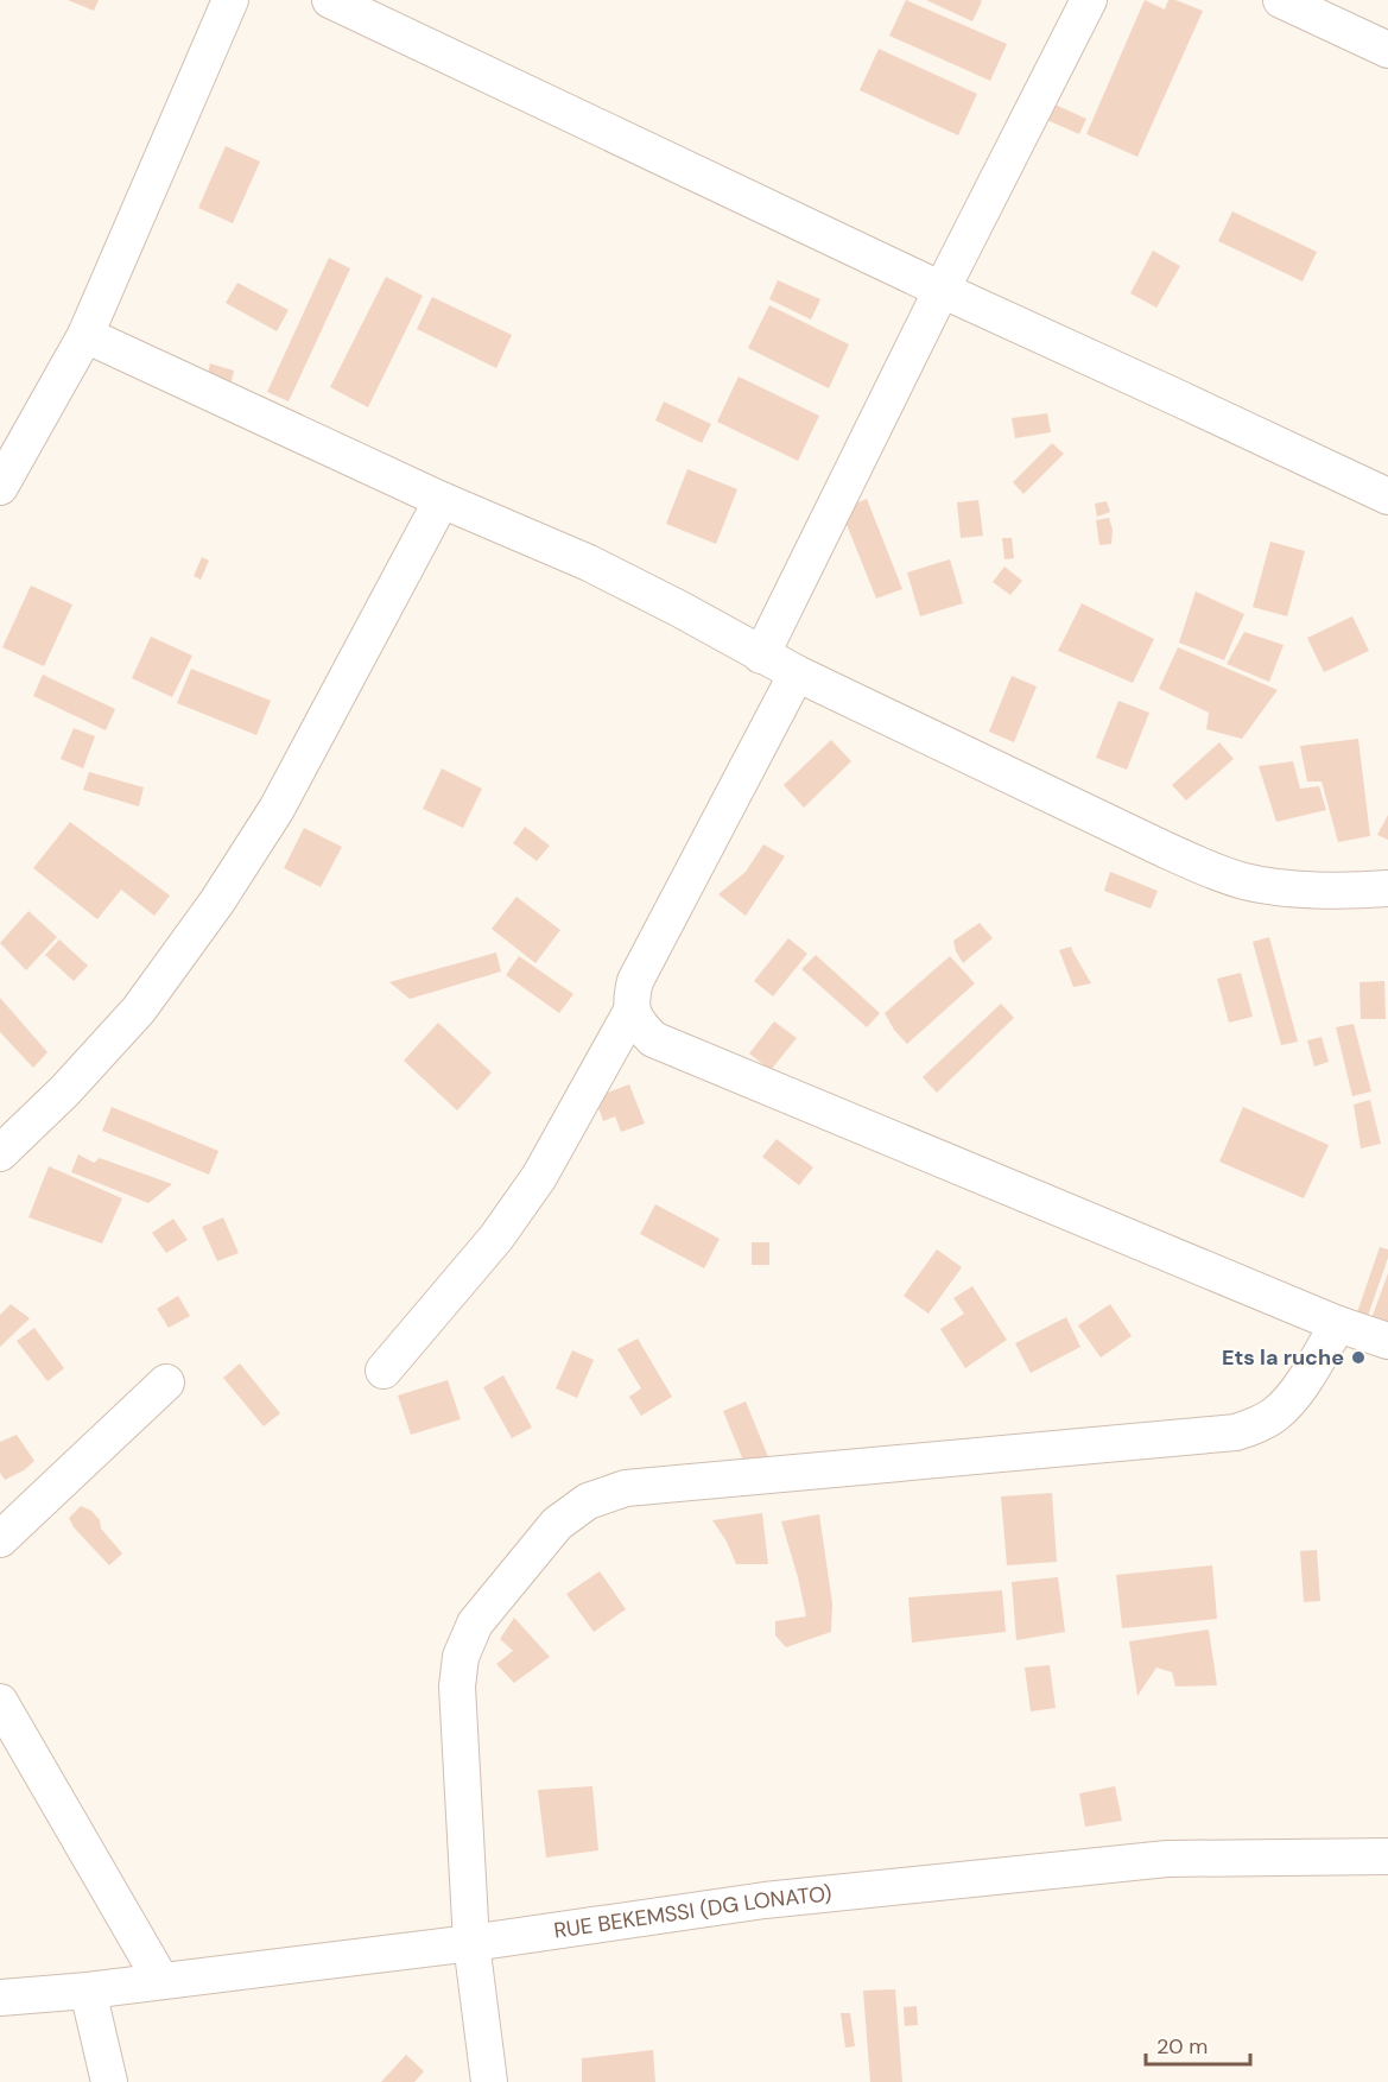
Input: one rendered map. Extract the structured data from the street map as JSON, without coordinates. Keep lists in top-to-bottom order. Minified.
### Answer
{"streets":{"street":["RUE BEKEMSSI (DG LONATO)"]},"places":["Ets la ruche"],"scale_bar":"20 m"}
